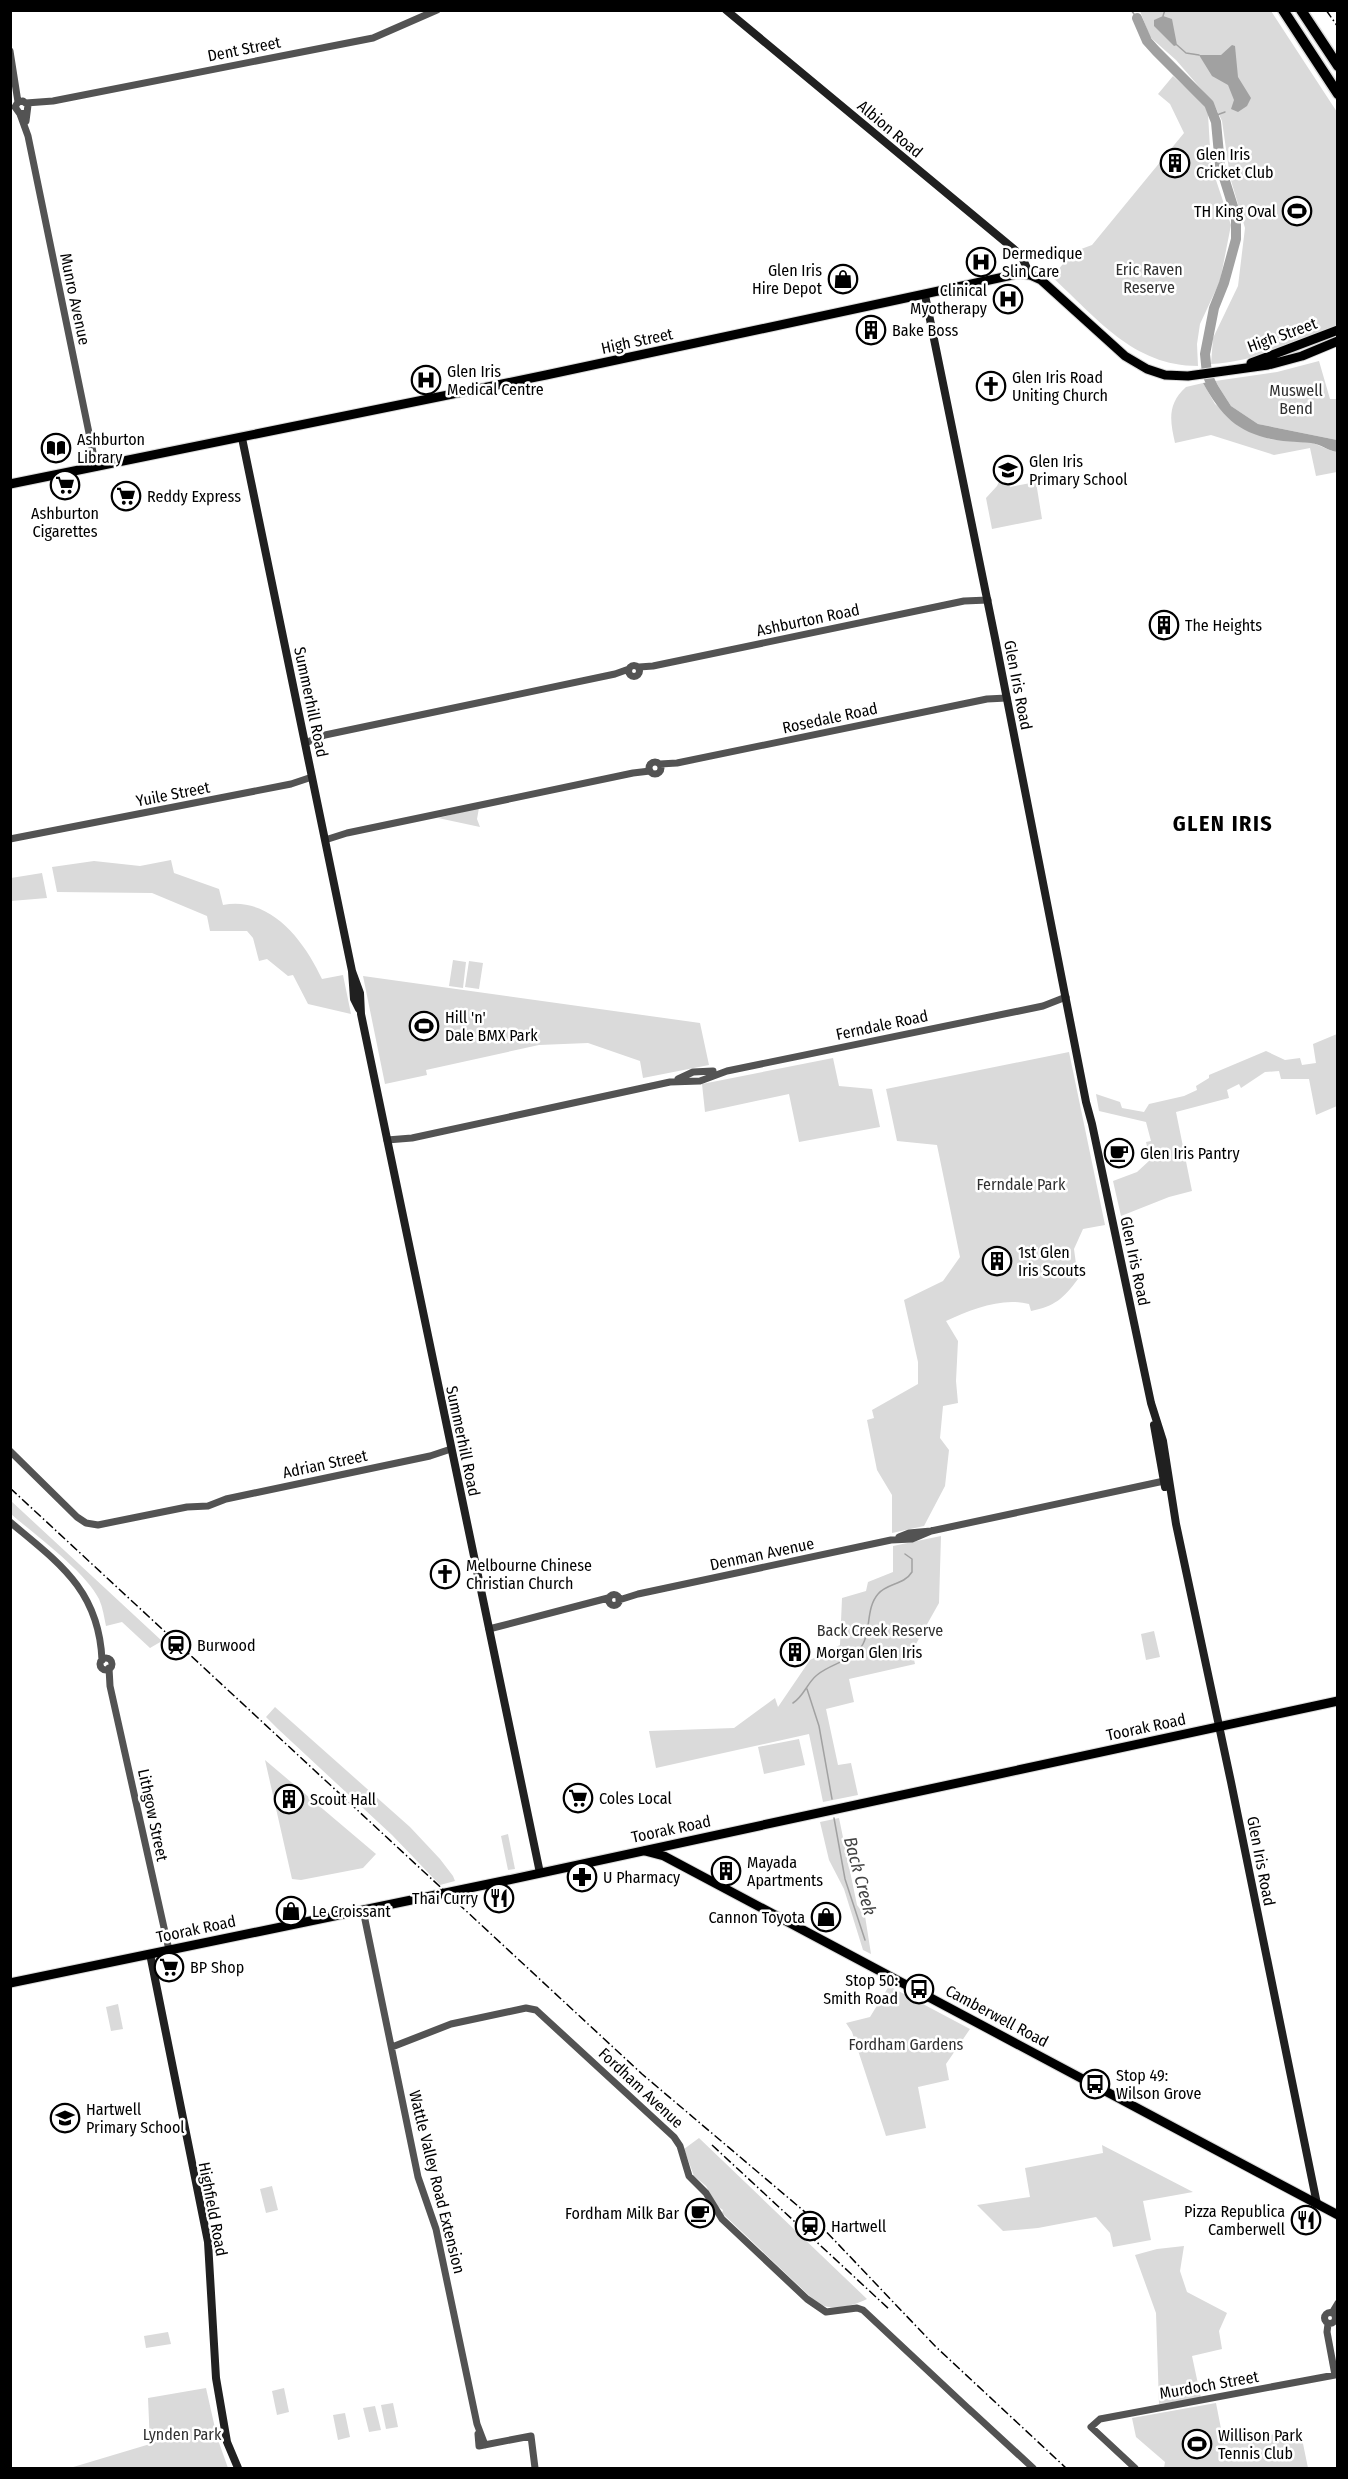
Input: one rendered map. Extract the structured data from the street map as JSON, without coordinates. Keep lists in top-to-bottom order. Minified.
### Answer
{"streets":{"main road":["Albion Road","High Street","Glen Iris Road","Summerhill Road","Toorak Road","Camberwell Road","Highfield Road"],"street":["Dent Street","Munro Avenue","Ashburton Road","Rosedale Road","Yuile Street","Ferndale Road","Adrian Street","Denman Avenue","Lithgow Street","Fordham Avenue","Wattle Valley Road Extension","Murdoch Street"]},"crossings":[["Dent Street","Munro Avenue"],["Albion Road","High Street"],["Munro Avenue","High Street"],["High Street","Glen Iris Road"],["High Street","Summerhill Road"],["Ashburton Road","Glen Iris Road"],["Ashburton Road","Summerhill Road"],["Glen Iris Road","Rosedale Road"],["Glen Iris Road","Ferndale Road"],["Glen Iris Road","Denman Avenue"],["Glen Iris Road","Toorak Road"],["Glen Iris Road","Camberwell Road"],["Summerhill Road","Rosedale Road"],["Summerhill Road","Yuile Street"],["Summerhill Road","Ferndale Road"],["Summerhill Road","Adrian Street"],["Summerhill Road","Denman Avenue"],["Summerhill Road","Toorak Road"],["Toorak Road","Lithgow Street"],["Toorak Road","Camberwell Road"],["Toorak Road","Wattle Valley Road Extension"],["Toorak Road","Highfield Road"],["Fordham Avenue","Wattle Valley Road Extension"]],"districts":["GLEN IRIS"],"water":["Back Creek"],"parks":["Eric Raven Reserve","Muswell Bend","Ferndale Park","Back Creek Reserve","Fordham Gardens","Lynden Park"],"places":{"building":["Glen Iris Cricket Club","Bake Boss","The Heights","1st Glen Iris Scouts","Morgan Glen Iris","Scout Hall","Mayada Apartments"],"sports":["TH King Oval","Hill 'n' Dale BMX Park","Willison Park Tennis Club"],"hospital":["Dermedique Slin Care","Clinical Myotherapy","Glen Iris Medical Centre"],"shop":["Glen Iris Hire Depot","Le Croissant","Cannon Toyota"],"church":["Glen Iris Road Uniting Church","Melbourne Chinese Christian Church"],"library":["Ashburton Library"],"school or university":["Glen Iris Primary School","Hartwell Primary School"],"supermarket":["Ashburton Cigarettes","Reddy Express","Coles Local","BP Shop"],"cafe":["Glen Iris Pantry","Fordham Milk Bar"],"station":["Burwood","Hartwell"],"pharmacy":["U Pharmacy"],"restaurant":["Thai Curry","Pizza Republica Camberwell"],"bus stop":["Stop 50: Smith Road","Stop 49: Wilson Grove"]}}
